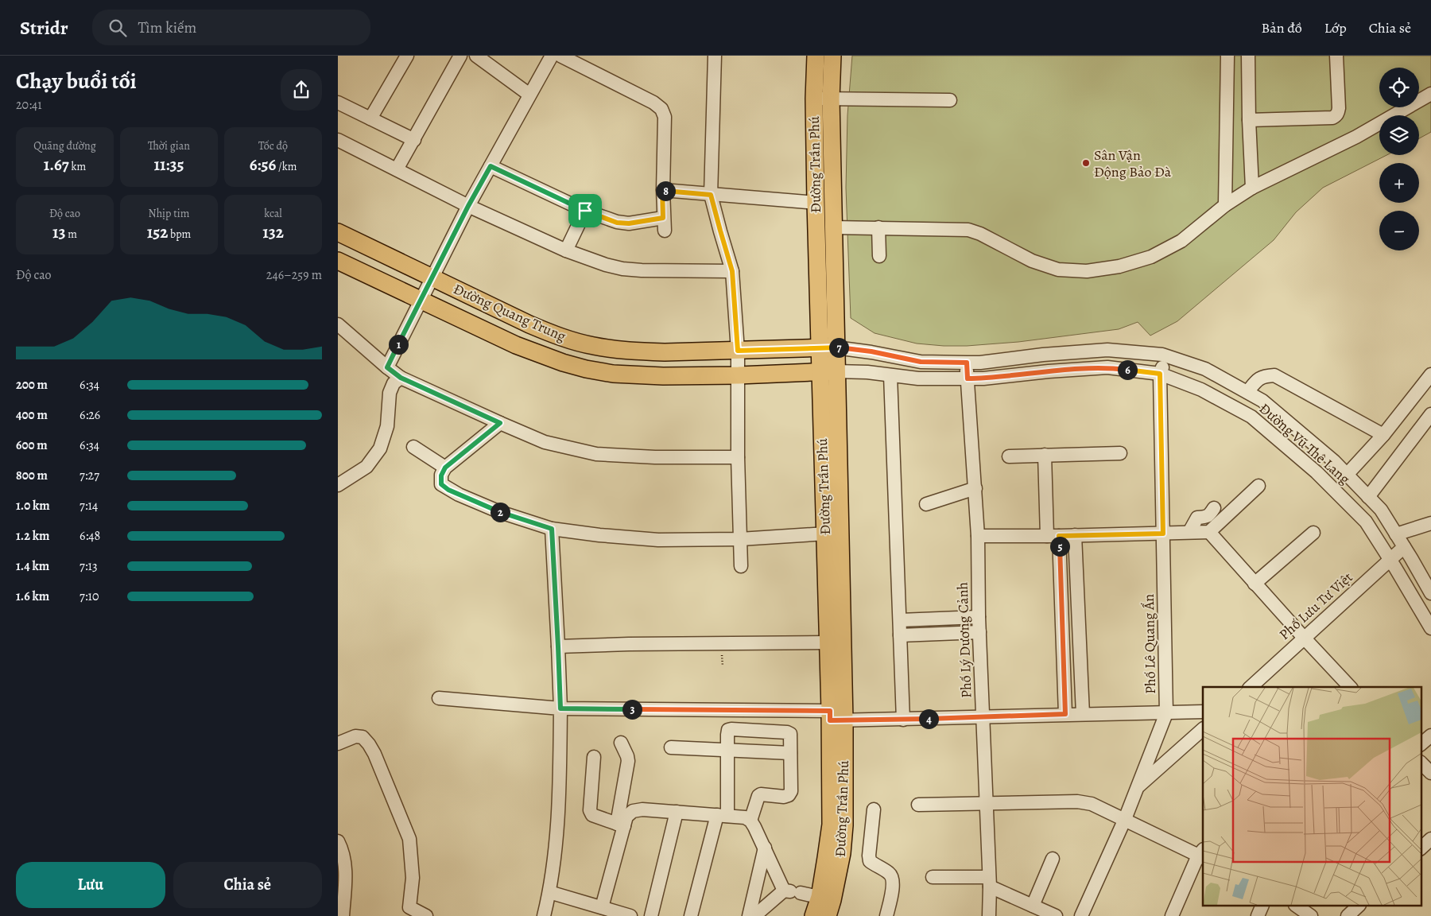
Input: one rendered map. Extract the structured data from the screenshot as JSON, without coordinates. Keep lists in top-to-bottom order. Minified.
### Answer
{"streets":{"main road":["Đường Trần Phú","Đường Quang Trung"],"street":["Đường Vũ Thê Lang","Phố Lưu Tư Việt","Phố Lý Dương Cảnh","Phố Lê Quang Ấn"]},"crossings":[["Đường Trần Phú","Đường Quang Trung"],["Đường Trần Phú","Đường Vũ Thê Lang"],["Đường Quang Trung","Đường Vũ Thê Lang"],["Đường Vũ Thê Lang","Phố Lưu Tư Việt"],["Đường Vũ Thê Lang","Phố Lý Dương Cảnh"],["Đường Vũ Thê Lang","Phố Lê Quang Ấn"]],"places":["Sân Vận Động Bảo Đà"],"page":{"header":"Stridr","search":"Tìm kiếm","nav":["Bản đồ","Lớp","Chia sẻ"],"heading":["Chạy buổi tối","20:41"],"map_buttons":["+","−"],"stats":[["Quãng đường","1.67 km"],["Thời gian","11:35"],["Tốc độ","6:56 /km"],["Độ cao","13 m"],["Nhịp tim","152 bpm"],["kcal","132"]],"pins":["8","1","7","6","2","5","3","4"],"chart":["Độ cao","246–259 m"],"list":[{"name":"200 m","note":"6:34"},{"name":"400 m","note":"6:26"},{"name":"600 m","note":"6:34"},{"name":"800 m","note":"7:27"},{"name":"1.0 km","note":"7:14"},{"name":"1.2 km","note":"6:48"},{"name":"1.4 km","note":"7:13"},{"name":"1.6 km","note":"7:10"}],"buttons":["Lưu","Chia sẻ"]}}
